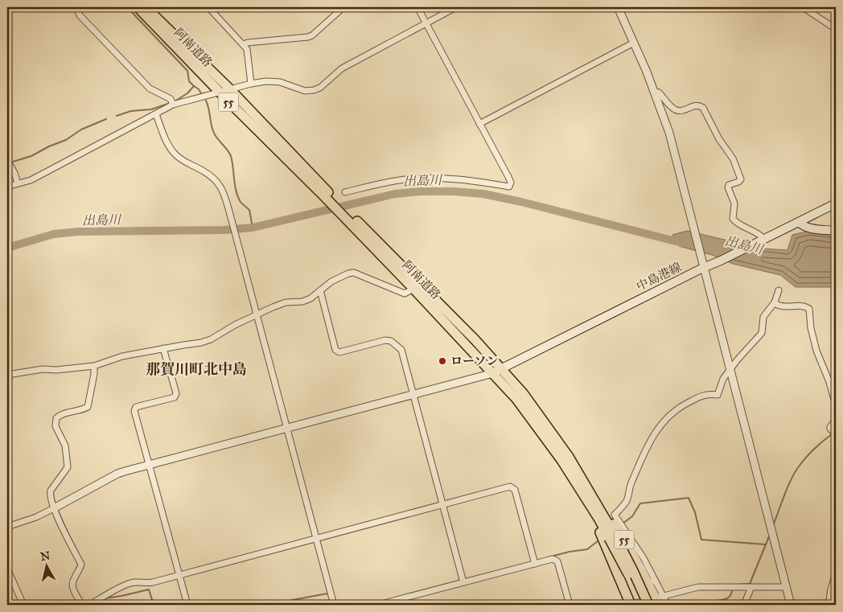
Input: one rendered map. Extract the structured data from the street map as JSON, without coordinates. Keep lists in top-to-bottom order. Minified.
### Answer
{"streets":{"highway":["阿南道路","55"],"main road":["中島港線"]},"crossings":[["阿南道路","55"],["阿南道路","中島港線"]],"districts":["那賀川町北中島"],"water":["出島川"],"places":["ローソン"],"north":"top"}
